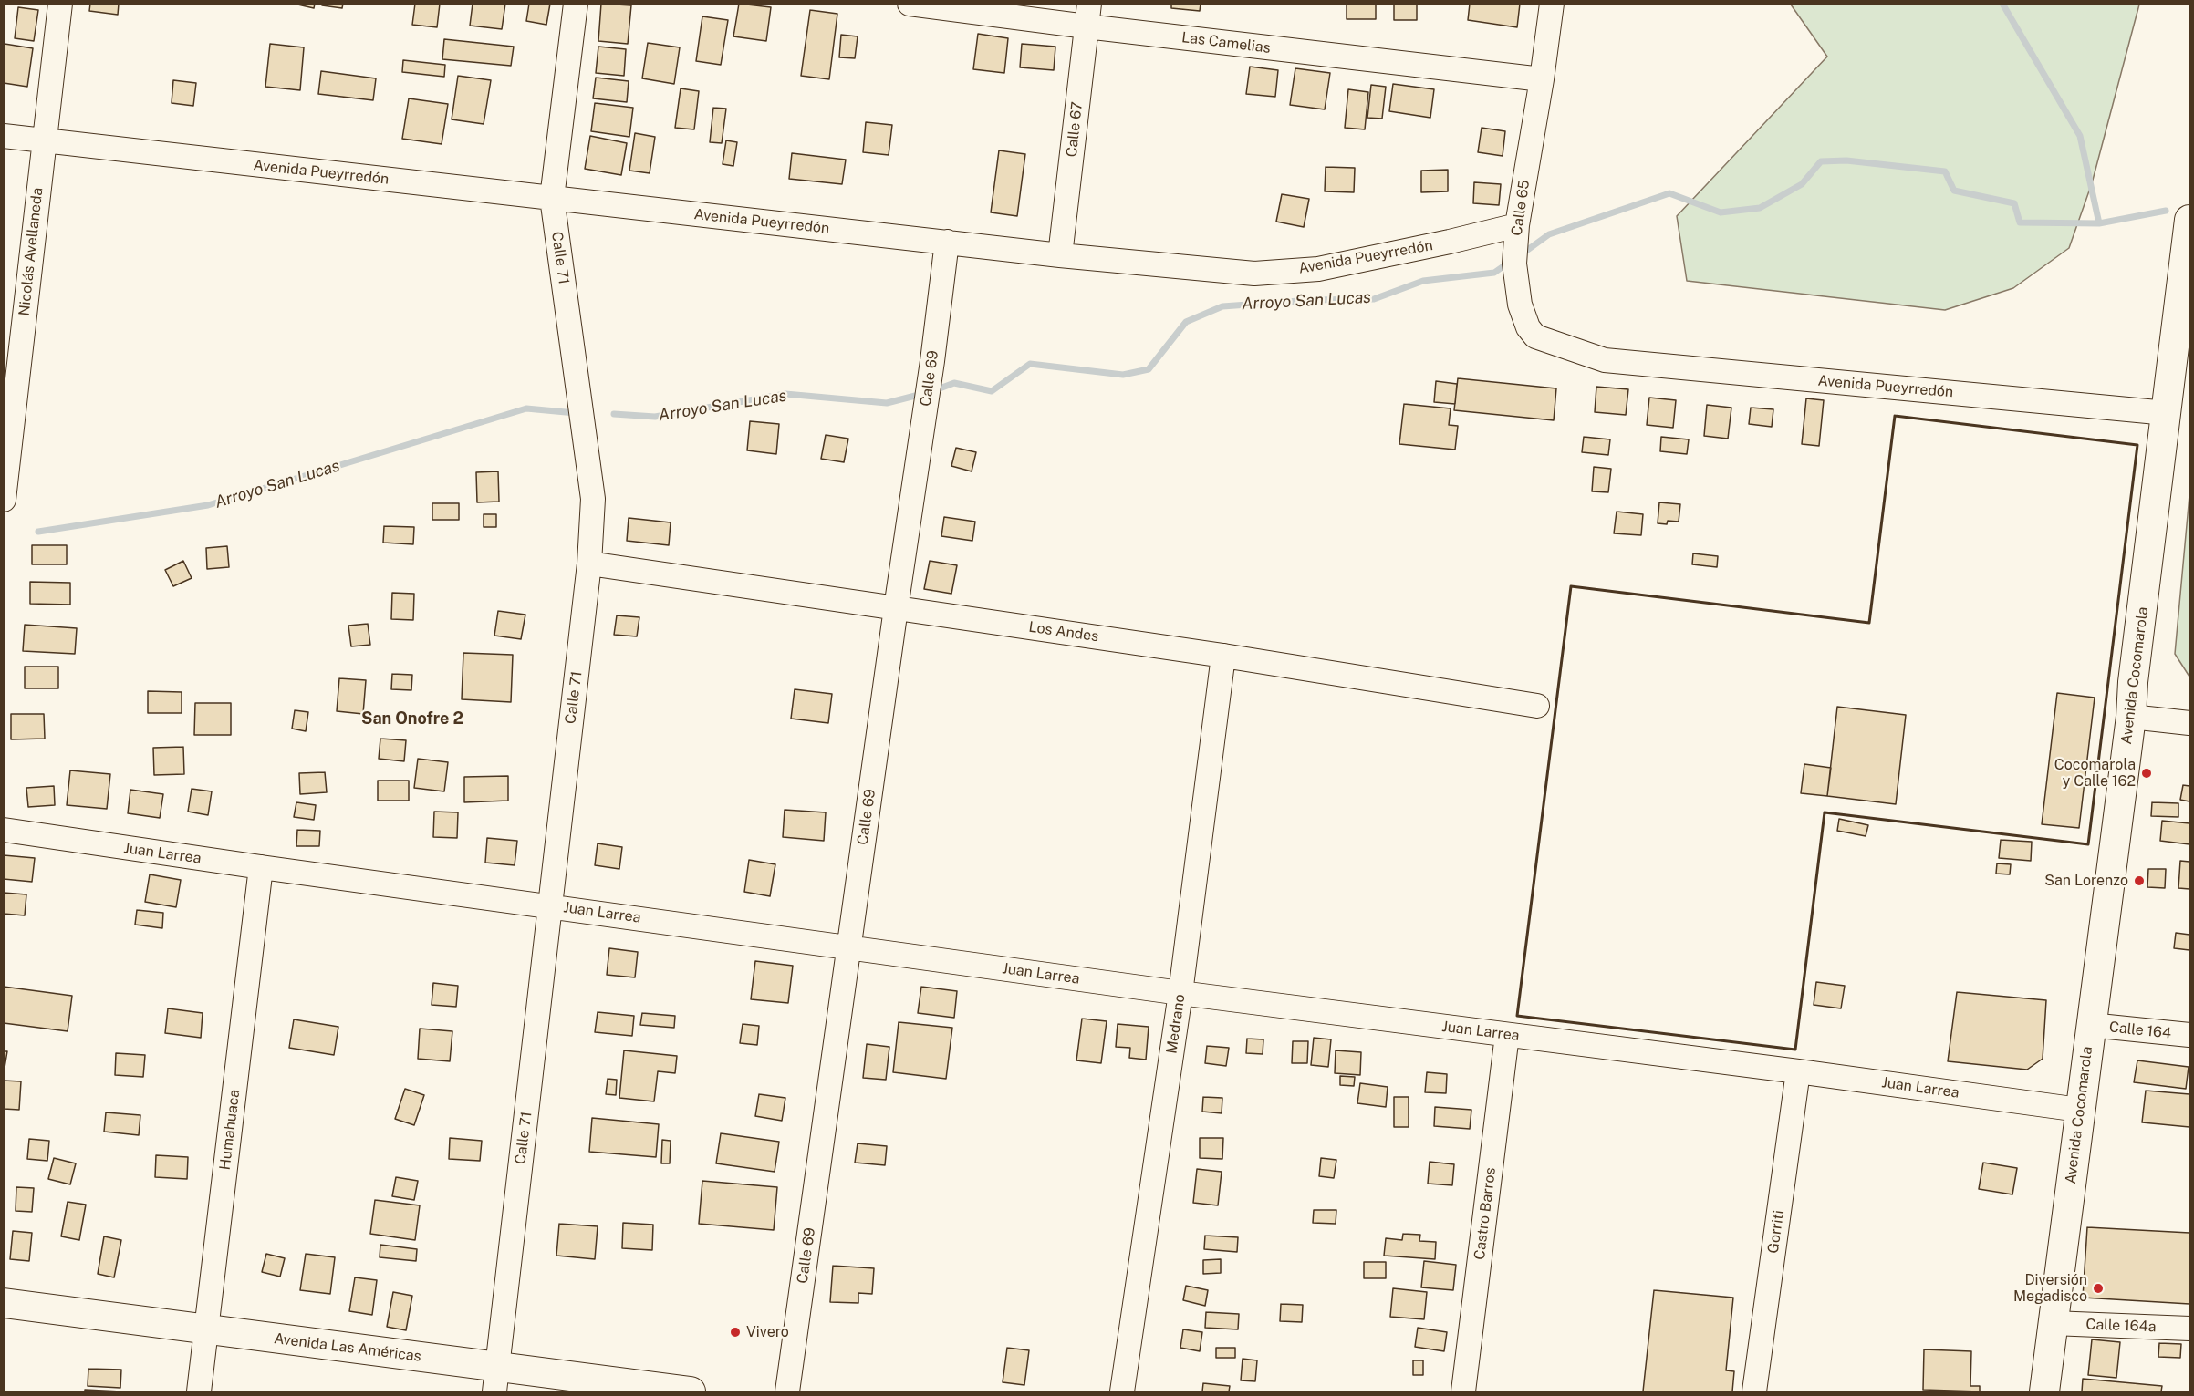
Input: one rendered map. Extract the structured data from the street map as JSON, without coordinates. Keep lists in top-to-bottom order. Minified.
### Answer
{"streets":{"main road":["Avenida Cocomarola","Avenida Las Américas"],"street":["Las Camelias","Calle 67","Avenida Pueyrredón","Calle 65","Nicolás Avellaneda","Calle 71","Calle 69","Los Andes","Juan Larrea","Medrano","Calle 164","Humahuaca","Castro Barros","Gorriti","Calle 164a"]},"crossings":[["Las Camelias","Calle 67"],["Las Camelias","Calle 65"],["Calle 67","Avenida Pueyrredón"],["Avenida Pueyrredón","Calle 65"],["Avenida Pueyrredón","Nicolás Avellaneda"],["Avenida Pueyrredón","Calle 71"],["Avenida Pueyrredón","Calle 69"],["Avenida Pueyrredón","Avenida Cocomarola"],["Calle 71","Los Andes"],["Calle 71","Juan Larrea"],["Calle 71","Avenida Las Américas"],["Calle 69","Los Andes"],["Calle 69","Juan Larrea"],["Los Andes","Medrano"],["Avenida Cocomarola","Juan Larrea"],["Avenida Cocomarola","Calle 164"],["Avenida Cocomarola","Calle 164a"],["Juan Larrea","Medrano"],["Juan Larrea","Humahuaca"],["Juan Larrea","Castro Barros"],["Juan Larrea","Gorriti"],["Humahuaca","Avenida Las Américas"]],"districts":["San Onofre 2"],"water":["Arroyo San Lucas"],"places":["Cocomarola y Calle 162","San Lorenzo","Diversión Megadisco","Vivero"]}
